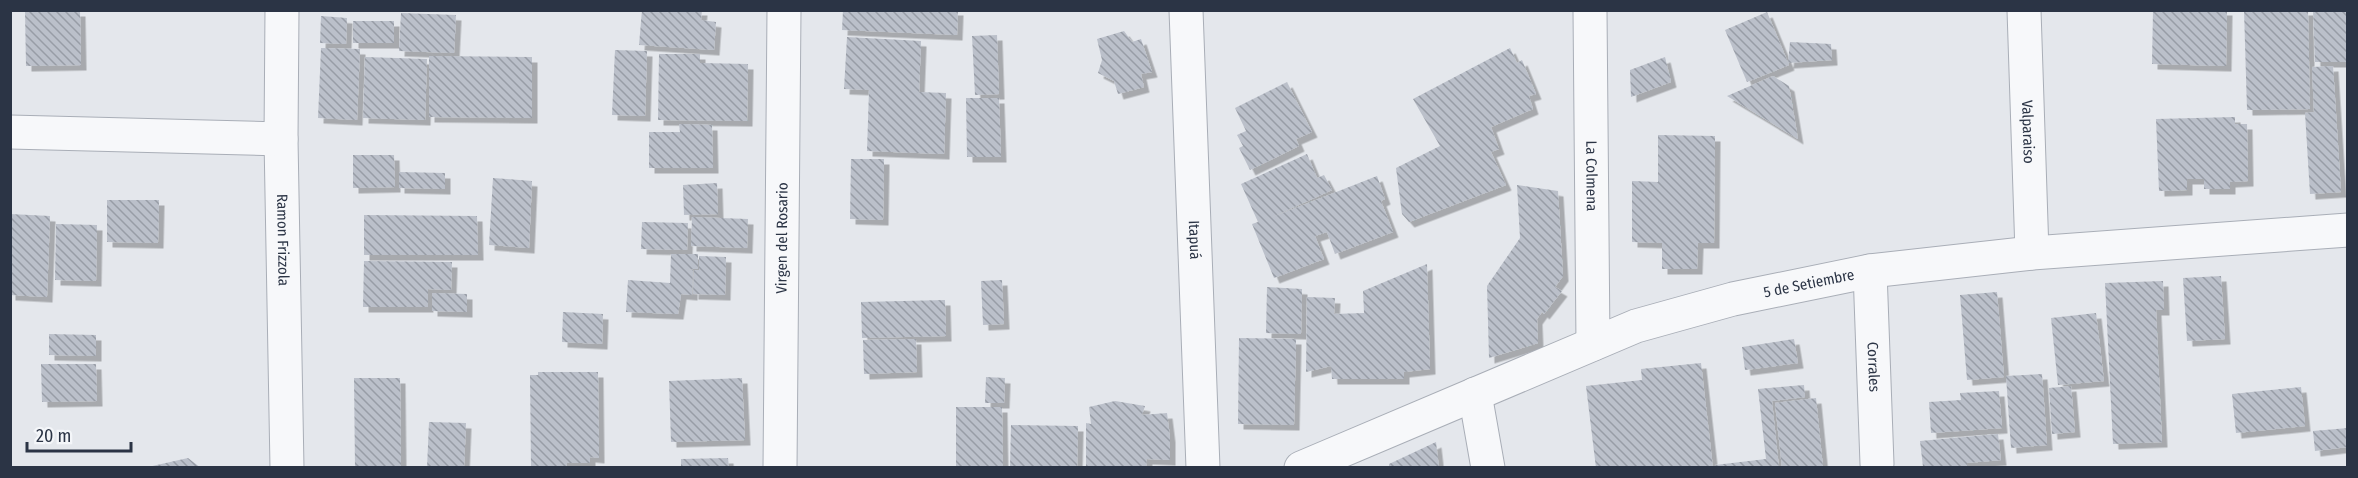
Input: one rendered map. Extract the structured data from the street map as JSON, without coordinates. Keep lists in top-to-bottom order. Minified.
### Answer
{"streets":{"street":["Valparaiso","La Colmena","Ramon Frizzola","Virgen del Rosario","Itapuá","5 de Setiembre","Corrales"]},"crossings":[["Valparaiso","5 de Setiembre"],["La Colmena","5 de Setiembre"],["5 de Setiembre","Corrales"]],"scale_bar":"20 m"}
